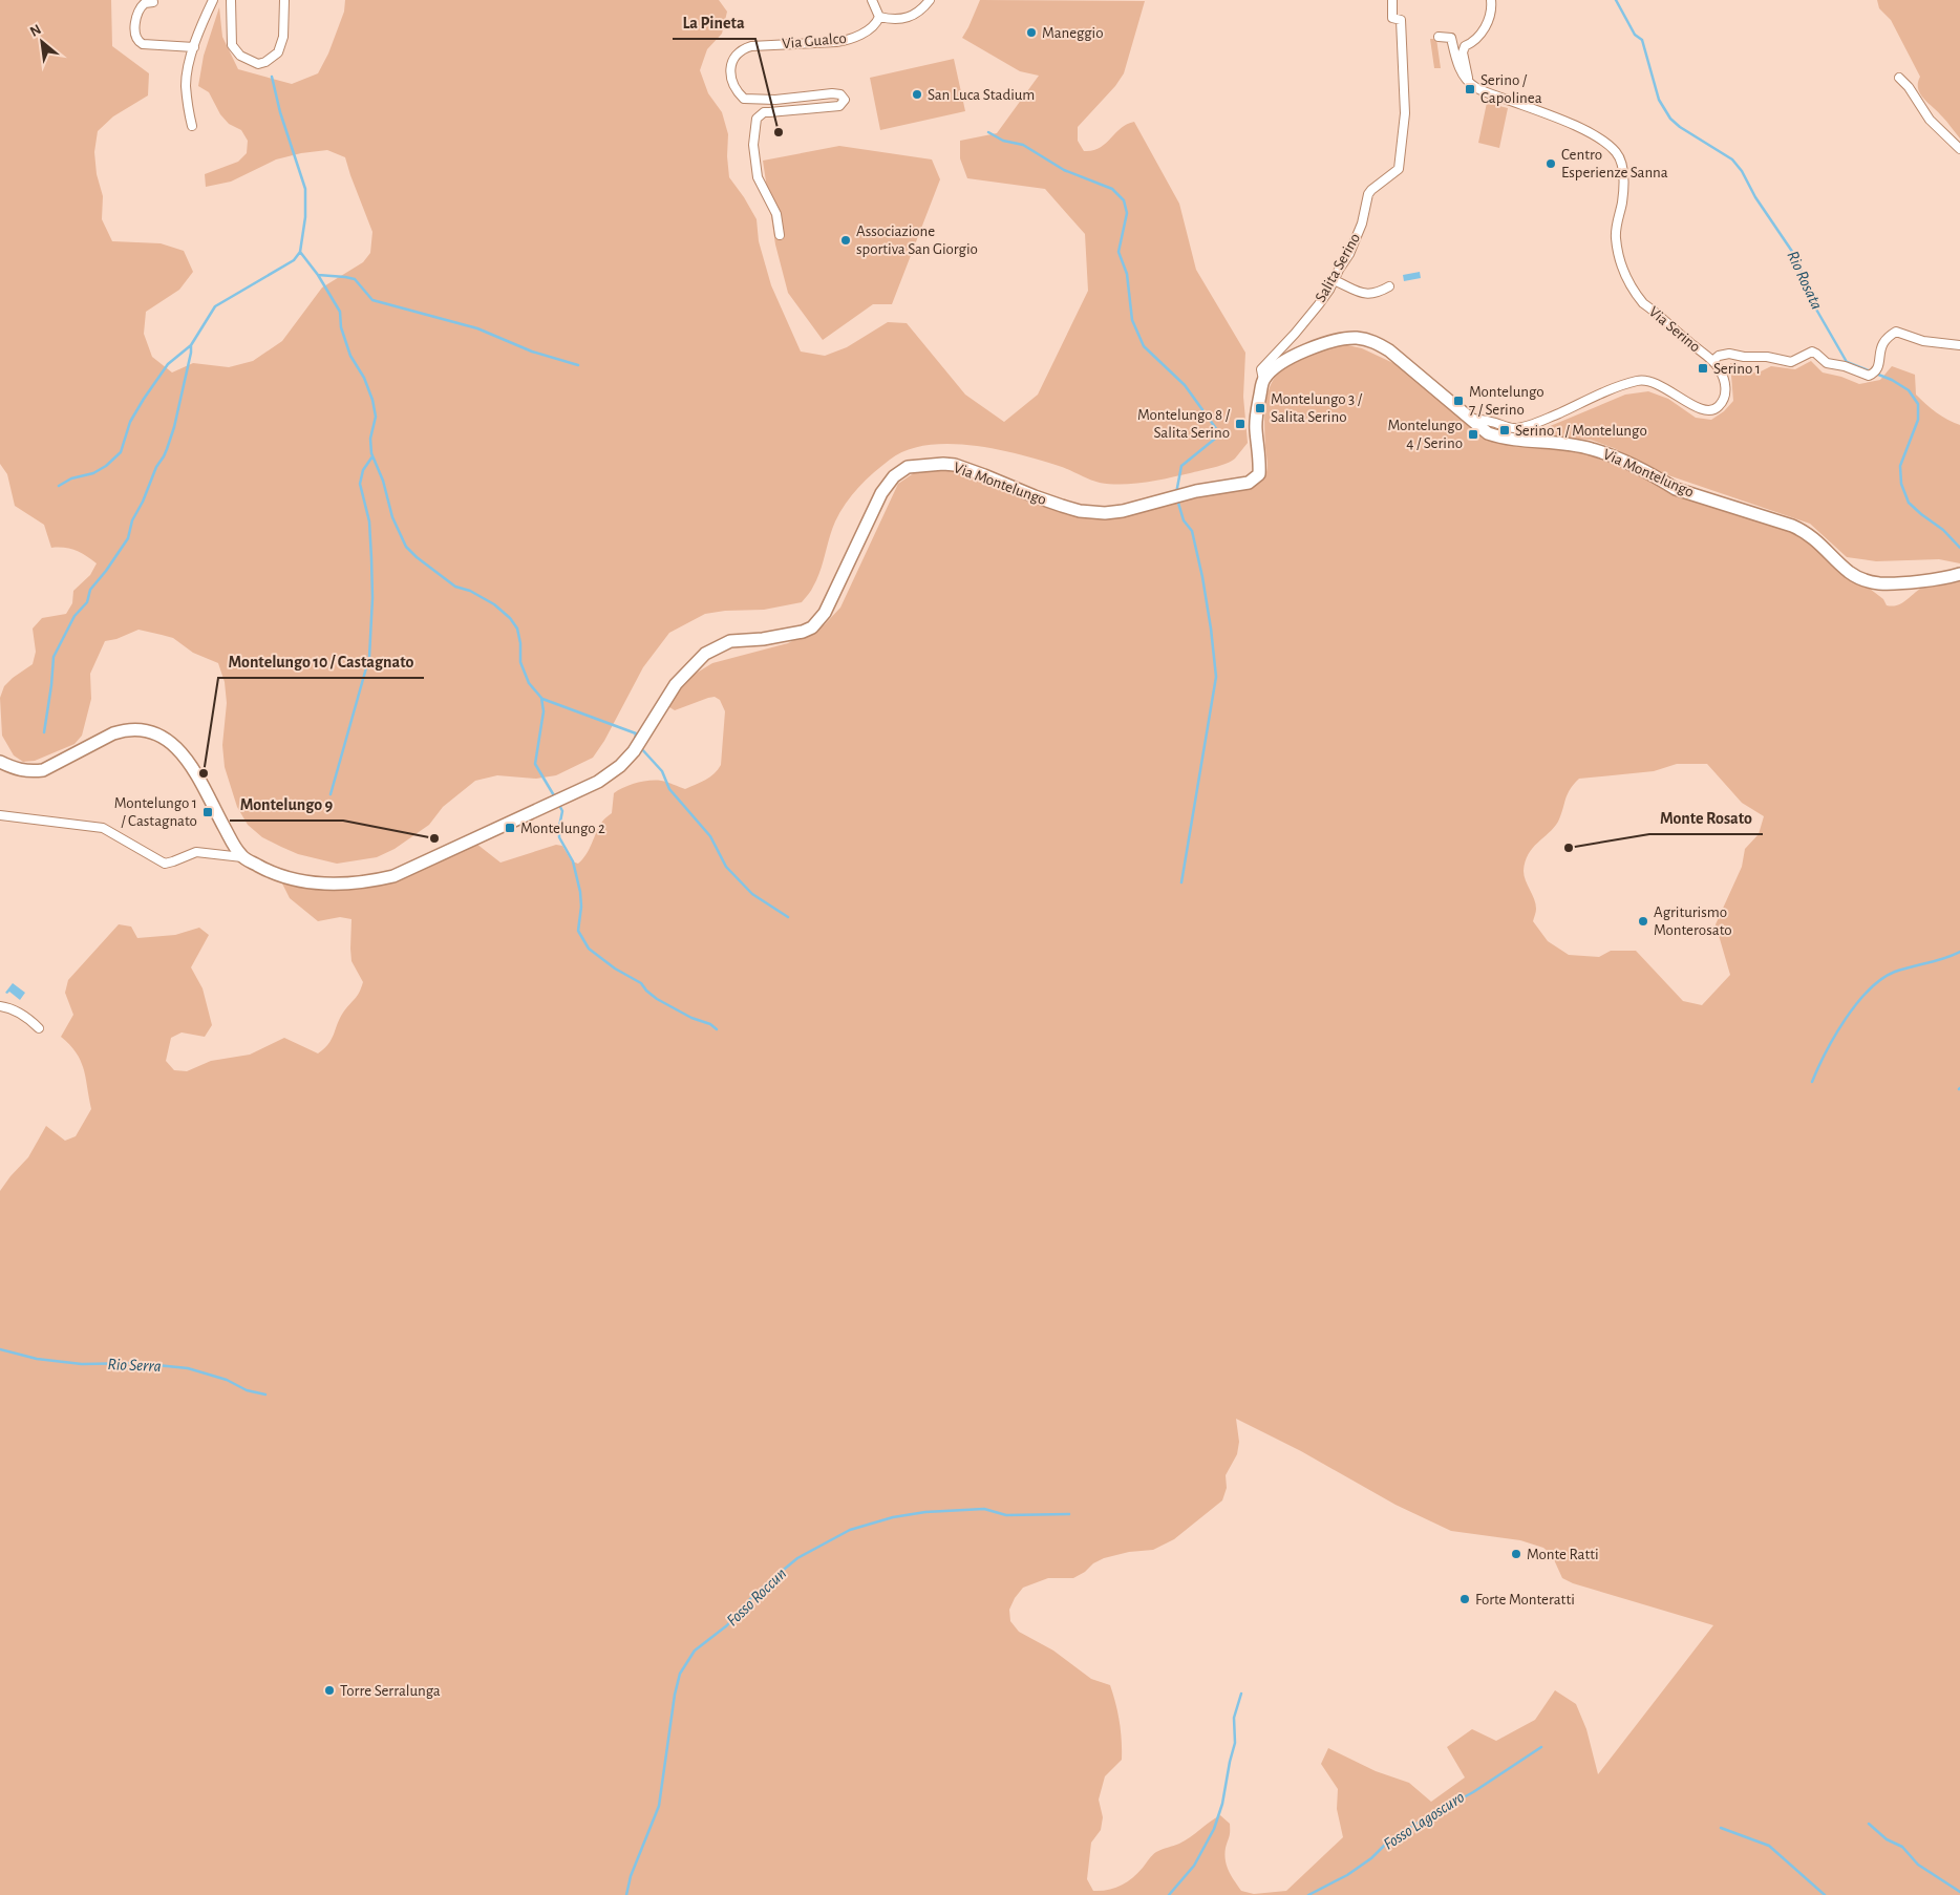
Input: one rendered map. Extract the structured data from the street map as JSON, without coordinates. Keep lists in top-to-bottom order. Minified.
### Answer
{"streets":{"street":["Via Gualco","Salita Serino","Via Serino","Via Montelungo"]},"crossings":[["Salita Serino","Via Montelungo"],["Via Serino","Via Montelungo"]],"water":["Rio Rosata","Rio Serra","Fosso Roccun","Fosso Lagoscuro"],"places":{"other":["Maneggio","San Luca Stadium","La Pineta","Centro Esperienze Sanna","Associazione sportiva San Giorgio","Montelungo 10 / Castagnato","Montelungo 9","Monte Rosato","Agriturismo Monterosato","Monte Ratti","Forte Monteratti","Torre Serralunga"],"transit":["Serino / Capolinea","Serino 1","Montelungo 7 / Serino","Montelungo 3 / Salita Serino","Montelungo 8 / Salita Serino","Serino 1 / Montelungo","Montelungo 4 / Serino","Montelungo 1 / Castagnato","Montelungo 2"]},"north":"top left"}
